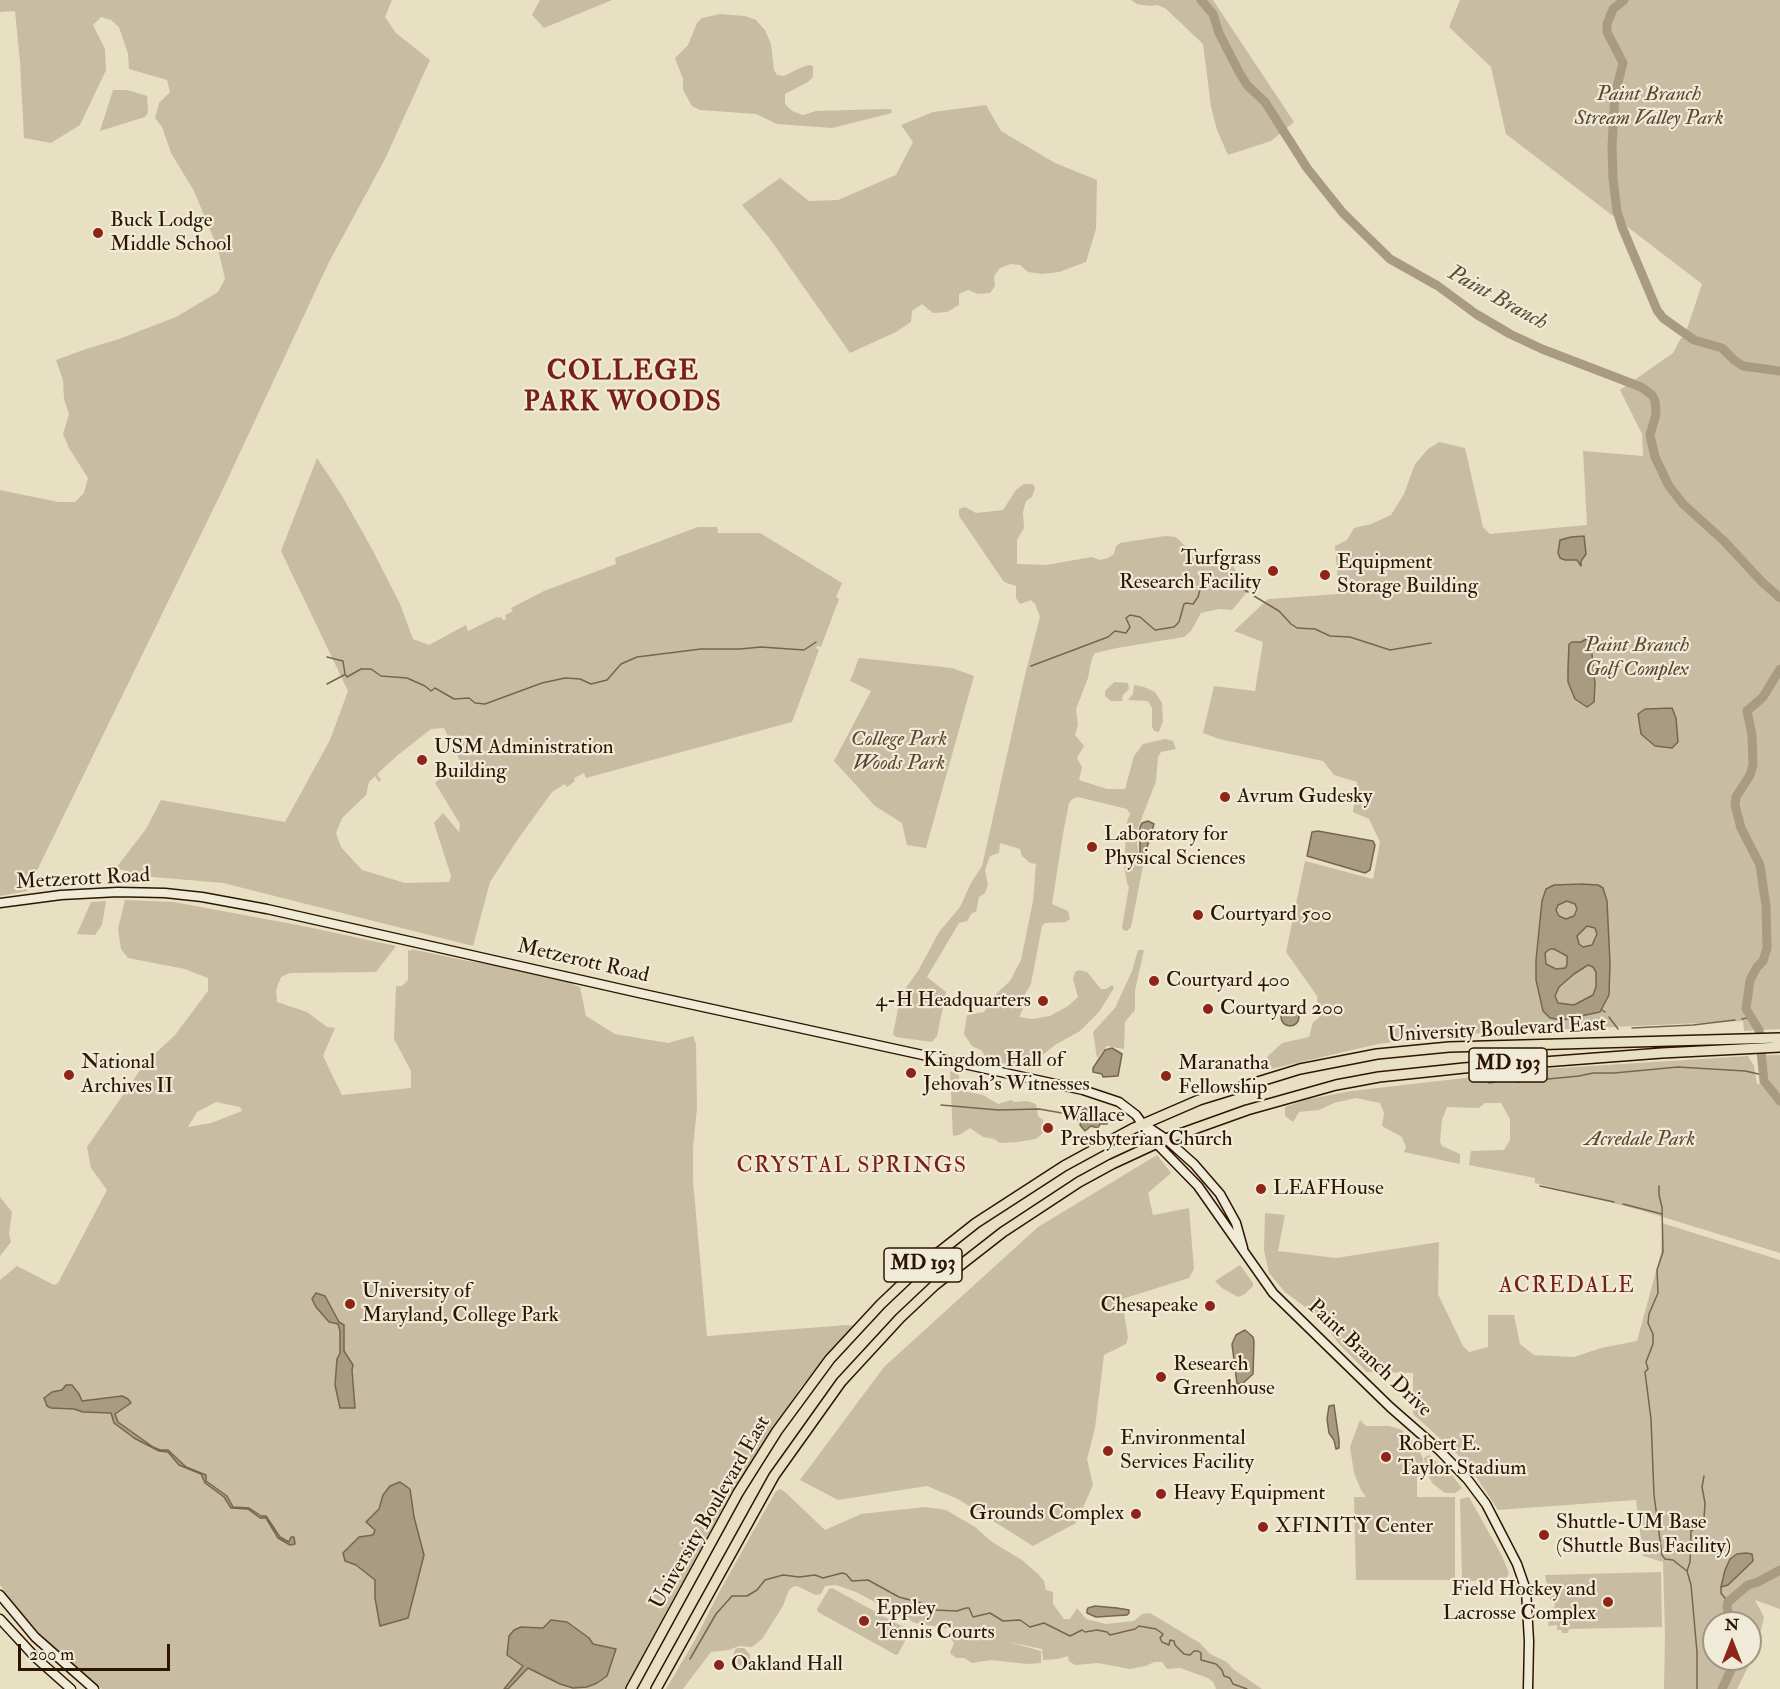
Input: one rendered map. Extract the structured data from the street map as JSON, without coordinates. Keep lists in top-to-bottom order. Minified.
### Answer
{"streets":{"main road":["University Boulevard East","MD 193"],"street":["Metzerott Road","Paint Branch Drive"]},"crossings":[["Metzerott Road","University Boulevard East"],["Metzerott Road","Paint Branch Drive"],["University Boulevard East","Paint Branch Drive"]],"districts":["COLLEGE PARK WOODS","CRYSTAL SPRINGS","ACREDALE"],"water":["Paint Branch"],"parks":["Paint Branch Stream Valley Park","Paint Branch Golf Complex","College Park Woods Park","Acredale Park"],"places":["Buck Lodge Middle School","Turfgrass Research Facility","Equipment Storage Building","USM Administration Building","Avrum Gudesky","Laboratory for Physical Sciences","Courtyard 500","Courtyard 400","4-H Headquarters","Courtyard 200","Kingdom Hall of Jehovah’s Witnesses","National Archives II","Maranatha Fellowship","Wallace Presbyterian Church","LEAFHouse","University of Maryland, College Park","Chesapeake","Research Greenhouse","Environmental Services Facility","Robert E. Taylor Stadium","Heavy Equipment","Grounds Complex","XFINITY Center","Shuttle-UM Base (Shuttle Bus Facility)","Field Hockey and Lacrosse Complex","Eppley Tennis Courts","Oakland Hall"],"scale_bar":"200 m","north":"top"}
